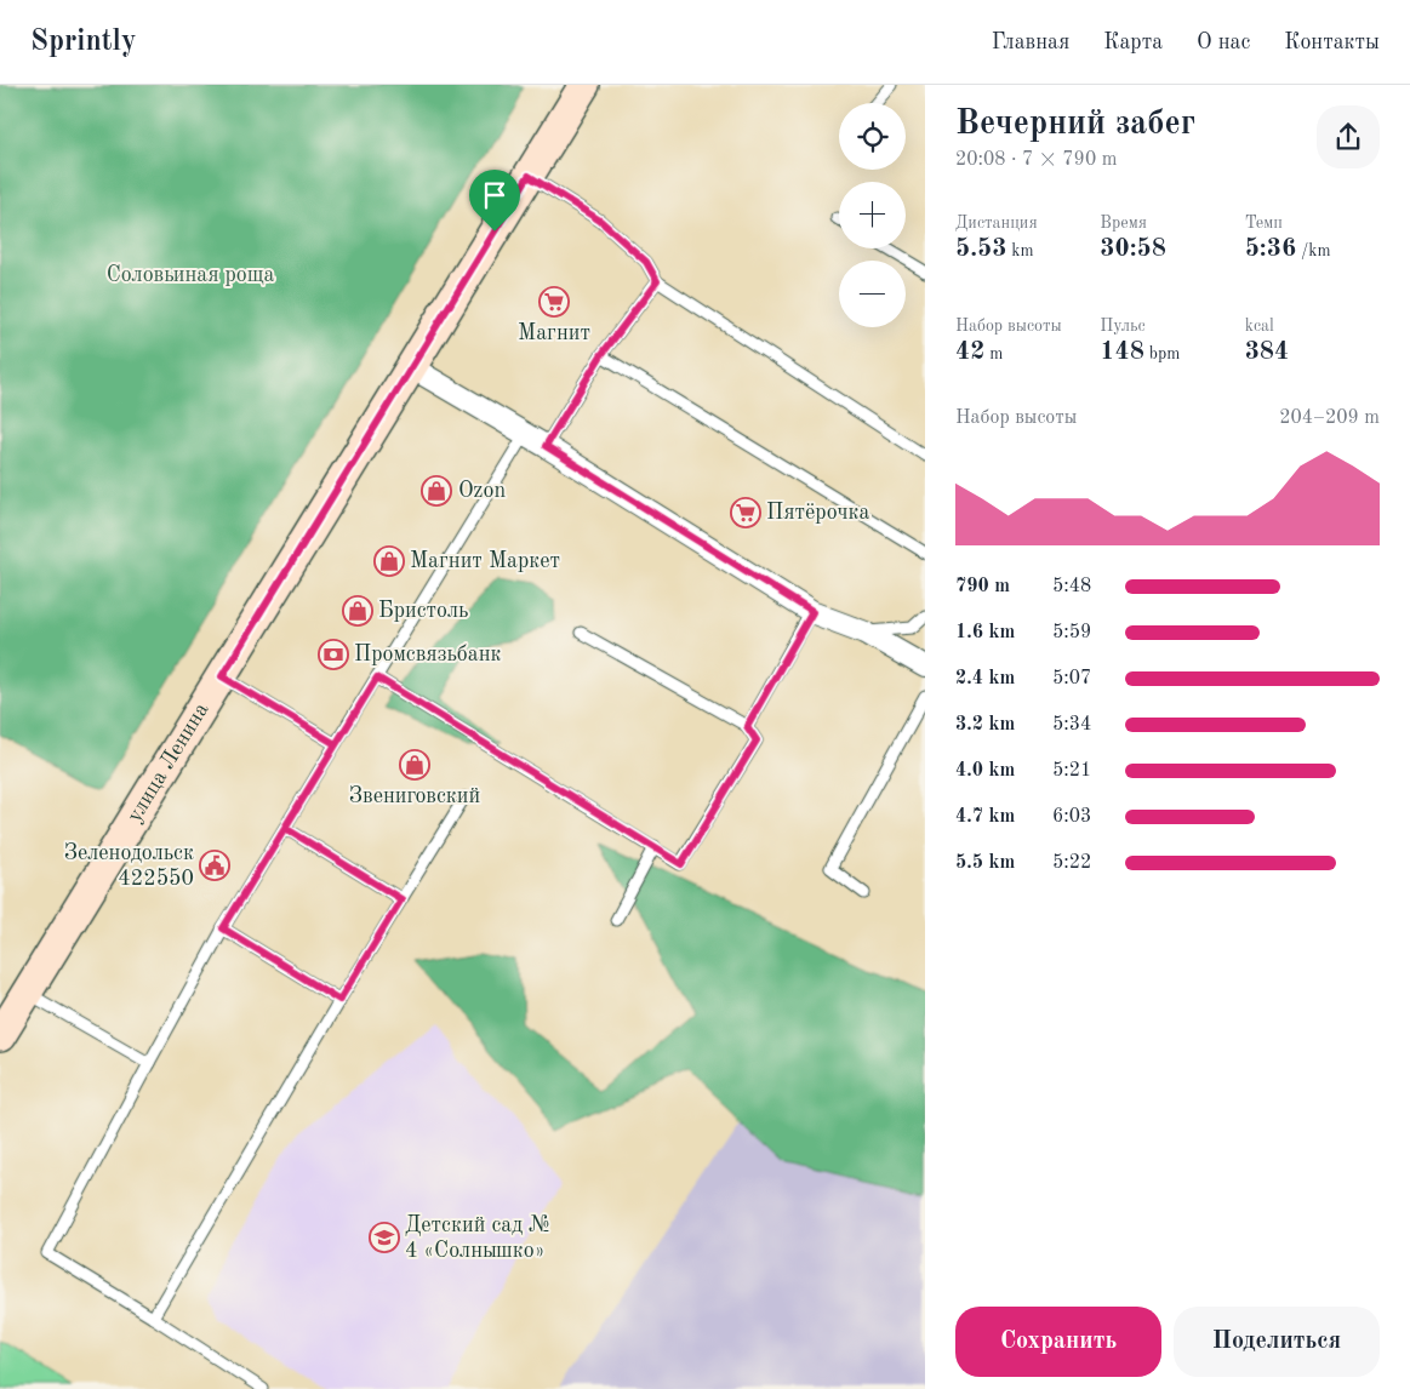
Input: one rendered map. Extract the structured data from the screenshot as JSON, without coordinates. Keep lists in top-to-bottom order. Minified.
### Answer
{"streets":{"main road":["улица Ленина"]},"parks":["Соловьиная роща"],"places":{"supermarket":["Магнит","Пятёрочка"],"shop":["Ozon","Магнит Маркет","Бристоль","Звениговский"],"bank":["Промсвязьбанк"],"public building":["Зеленодольск 422550"],"school or university":["Детский сад № 4 «Солнышко»"]},"page":{"header":"Sprintly","nav":["Главная","Карта","О нас","Контакты"],"heading":["Вечерний забег","20:08 · 7 × 790 m"],"map_buttons":["+","−"],"stats":[["Дистанция","5.53 km"],["Время","30:58"],["Темп","5:36 /km"],["Набор высоты","42 m"],["Пульс","148 bpm"],["kcal","384"]],"chart":["Набор высоты","204–209 m"],"list":[{"name":"790 m","note":"5:48"},{"name":"1.6 km","note":"5:59"},{"name":"2.4 km","note":"5:07"},{"name":"3.2 km","note":"5:34"},{"name":"4.0 km","note":"5:21"},{"name":"4.7 km","note":"6:03"},{"name":"5.5 km","note":"5:22"}],"buttons":["Сохранить","Поделиться"]}}
